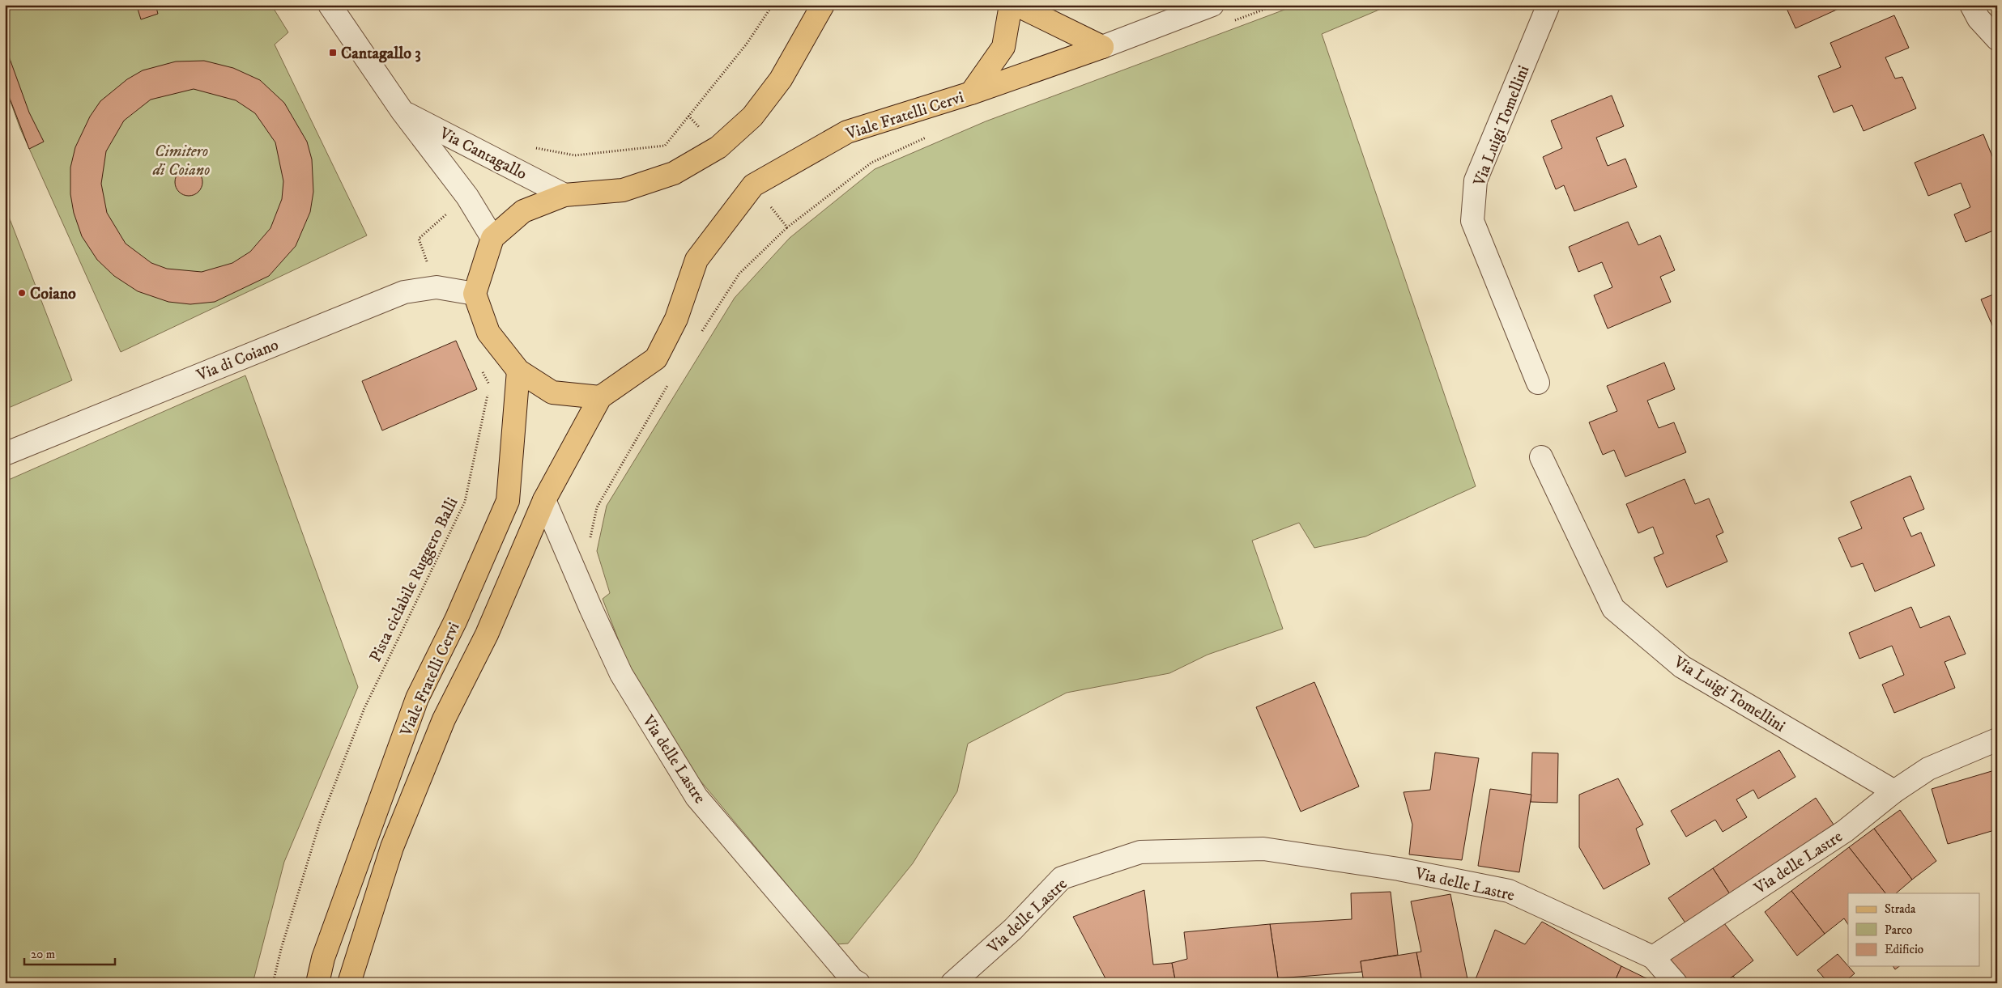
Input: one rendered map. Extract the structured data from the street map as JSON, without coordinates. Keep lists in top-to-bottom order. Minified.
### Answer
{"streets":{"main road":["Viale Fratelli Cervi"],"street":["Via Luigi Tomellini","Via Cantagallo","Via di Coiano","Via delle Lastre"],"path":["Pista ciclabile Ruggero Balli"]},"crossings":[["Viale Fratelli Cervi","Via delle Lastre"],["Via Luigi Tomellini","Via delle Lastre"]],"parks":["Cimitero di Coiano"],"places":{"transit":["Cantagallo 3"],"other":["Coiano"]},"legend":["Strada","Parco","Edificio"],"scale_bar":"20 m"}
